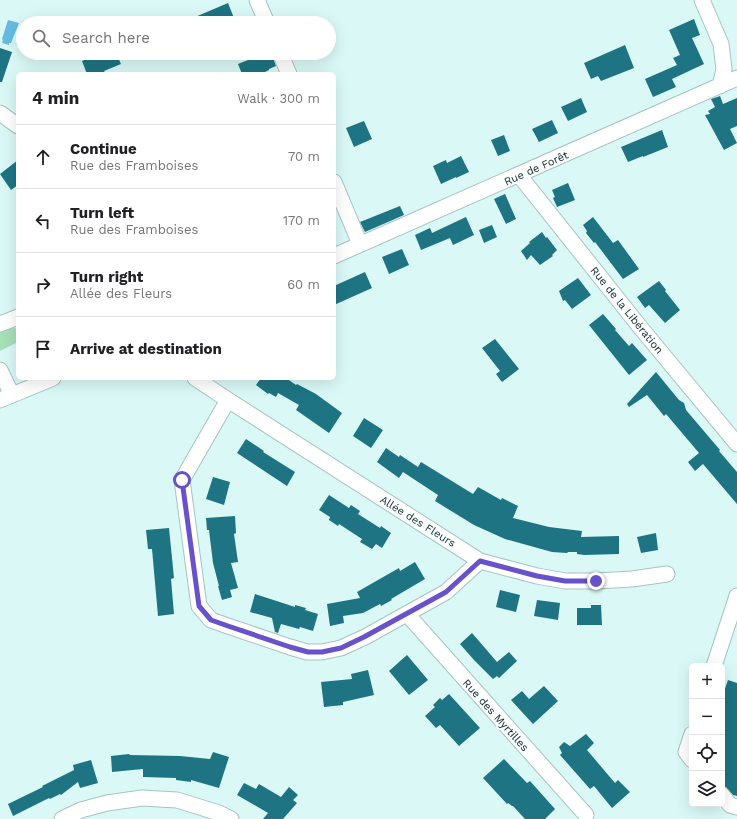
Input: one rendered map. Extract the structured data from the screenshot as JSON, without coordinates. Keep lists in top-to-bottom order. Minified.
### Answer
{"streets":{"street":["Rue de Forêt","Rue de la Libération","Allée des Fleurs","Rue des Myrtilles"]},"crossings":[["Rue de Forêt","Rue de la Libération"]],"page":{"search":"Search here","heading":["4 min","Walk · 300 m"],"list":[["Continue","Rue des Framboises","70 m"],["Turn left","Rue des Framboises","170 m"],["Turn right","Allée des Fleurs","60 m"],"Arrive at destination"],"map_buttons":["+","−"]}}
